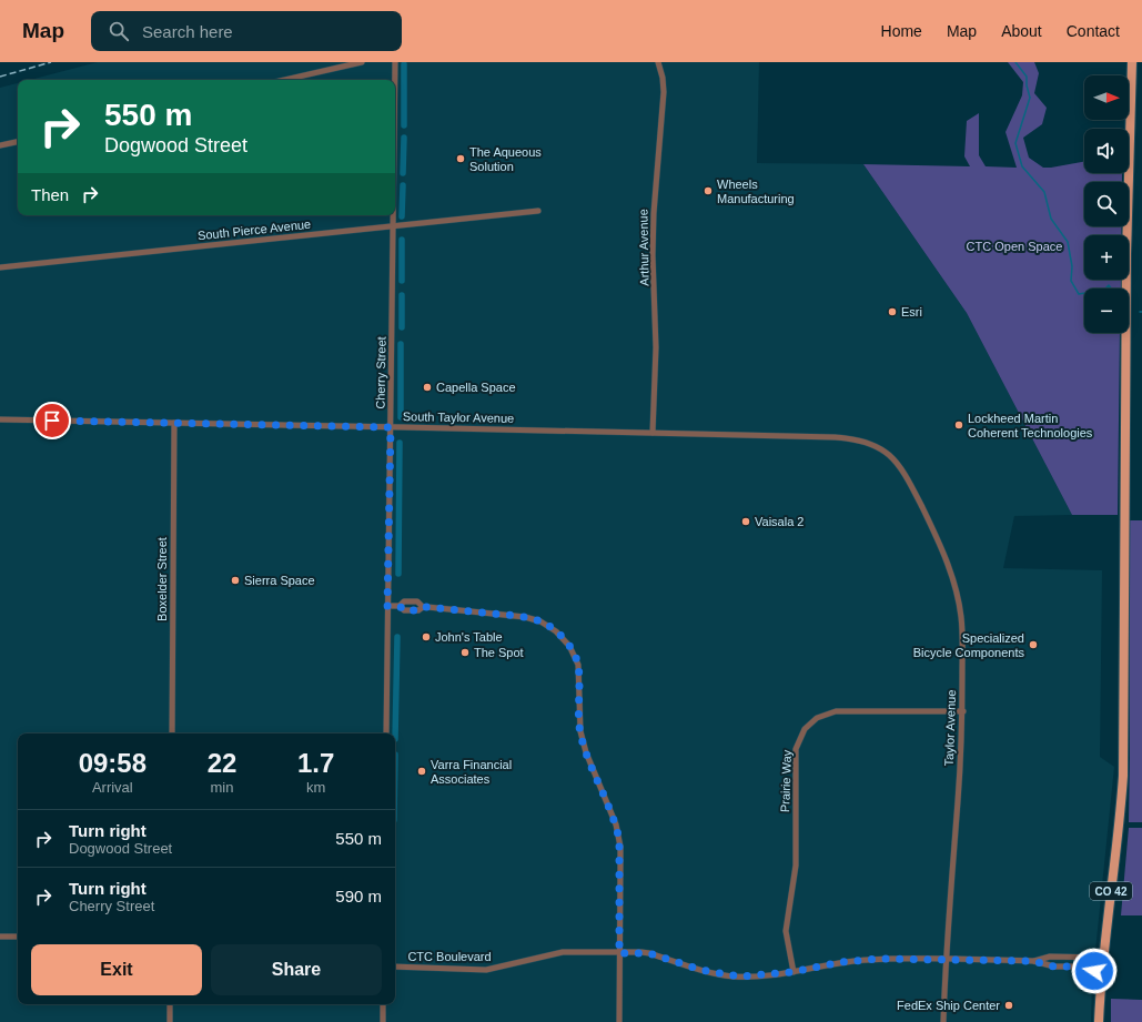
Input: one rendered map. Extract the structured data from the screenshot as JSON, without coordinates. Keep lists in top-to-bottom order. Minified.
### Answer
{"streets":{"main road":["CO 42"],"street":["South Pierce Avenue","Arthur Avenue","Cherry Street","South Taylor Avenue","Boxelder Street","Taylor Avenue","Prairie Way","CTC Boulevard"]},"crossings":[["South Pierce Avenue","Cherry Street"],["Arthur Avenue","South Taylor Avenue"],["Cherry Street","South Taylor Avenue"],["South Taylor Avenue","Boxelder Street"],["South Taylor Avenue","Taylor Avenue"],["Taylor Avenue","Prairie Way"],["Taylor Avenue","CTC Boulevard"],["Prairie Way","CTC Boulevard"],["CO 42","CTC Boulevard"]],"parks":["CTC Open Space"],"places":["The Aqueous Solution","Wheels Manufacturing","Esri","Capella Space","Lockheed Martin Coherent Technologies","Vaisala 2","Sierra Space","John's Table","Specialized Bicycle Components","The Spot","Varra Financial Associates","FedEx Ship Center"],"north":"right","page":{"header":"Map","search":"Search here","nav":["Home","Map","About","Contact"],"map_buttons":["+","−"],"turn":["550 m","Dogwood Street"],"then":"Then","eta":["09:58","Arrival","22","min","1.7","km"],"list":[{"name":"Turn right","note":"Dogwood Street","value":"550 m"},{"name":"Turn right","note":"Cherry Street","value":"590 m"}],"buttons":["Exit","Share"]}}
